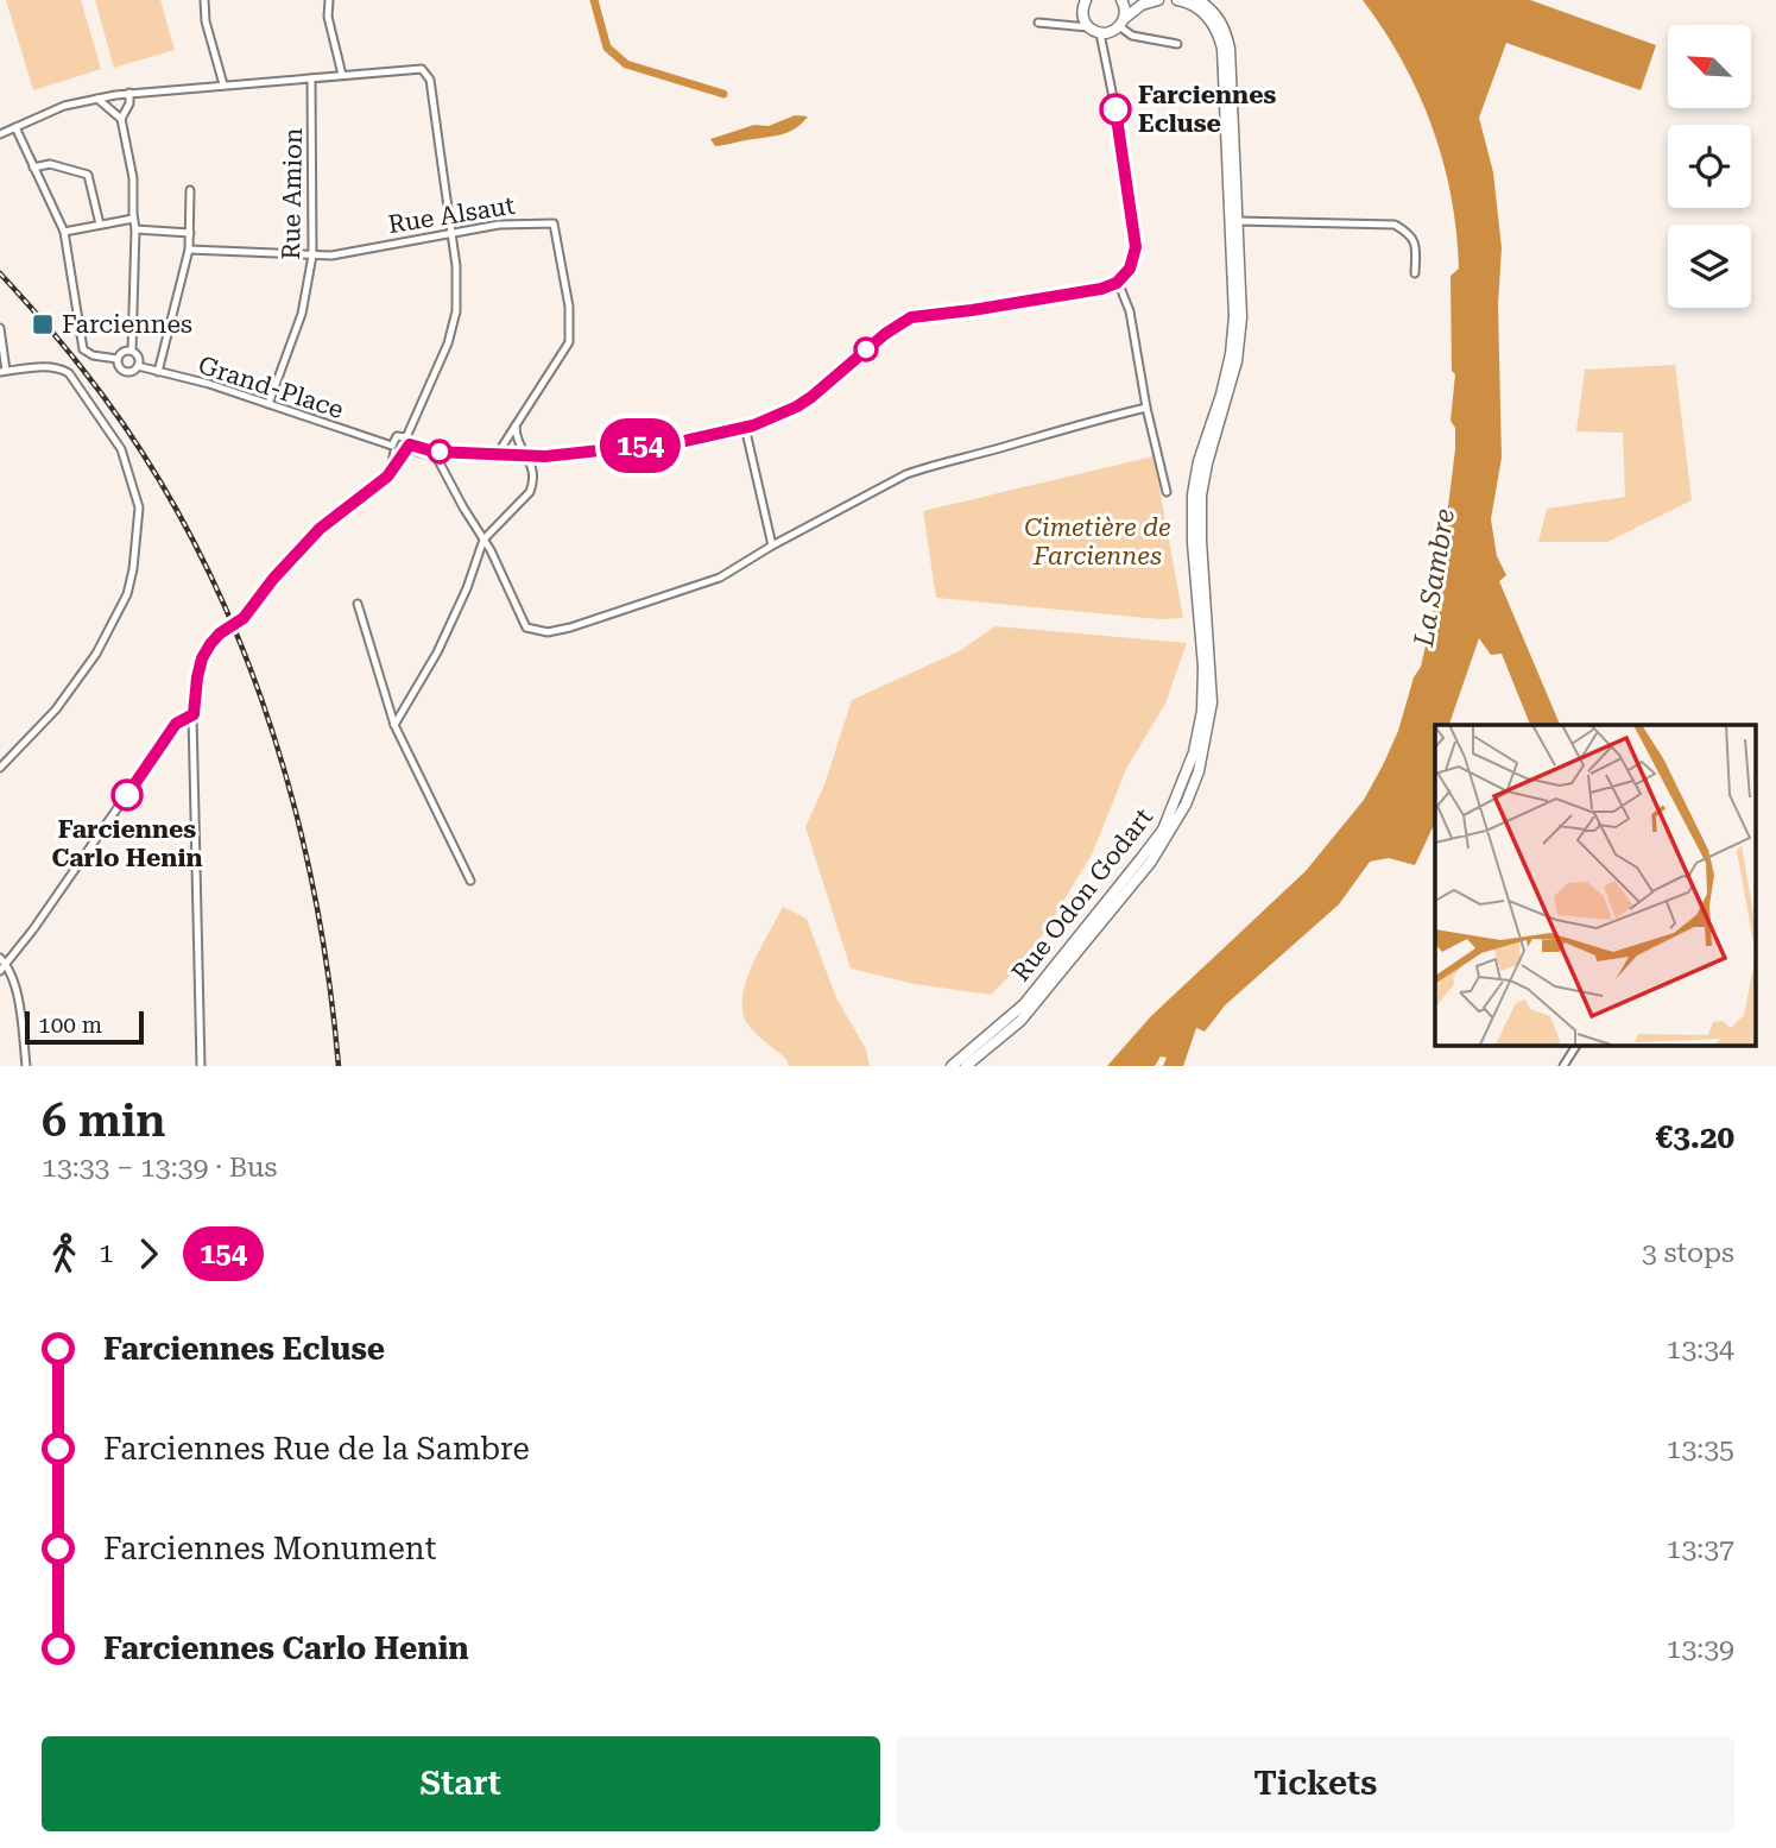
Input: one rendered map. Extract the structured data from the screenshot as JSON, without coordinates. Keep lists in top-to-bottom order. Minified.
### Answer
{"streets":{"main road":["Rue Odon Godart"],"street":["Rue Amion","Rue Alsaut","Grand-Place"]},"crossings":[["Rue Amion","Rue Alsaut"],["Rue Amion","Grand-Place"],["Rue Alsaut","Grand-Place"]],"water":["La Sambre"],"parks":["Cimetière de Farciennes"],"places":{"other":["Farciennes Ecluse","Farciennes Carlo Henin"],"transit":["Farciennes"]},"lines":["bus line 154"],"scale_bar":"100 m","north":"top left","page":{"on_map":"154","scale":"100 m","heading":["6 min","13:33 – 13:39 · Bus","€3.20"],"legs":["1","154","3 stops"],"list":[{"name":"Farciennes Ecluse","value":"13:34"},{"name":"Farciennes Rue de la Sambre","value":"13:35"},{"name":"Farciennes Monument","value":"13:37"},{"name":"Farciennes Carlo Henin","value":"13:39"}],"buttons":["Start","Tickets"]}}
